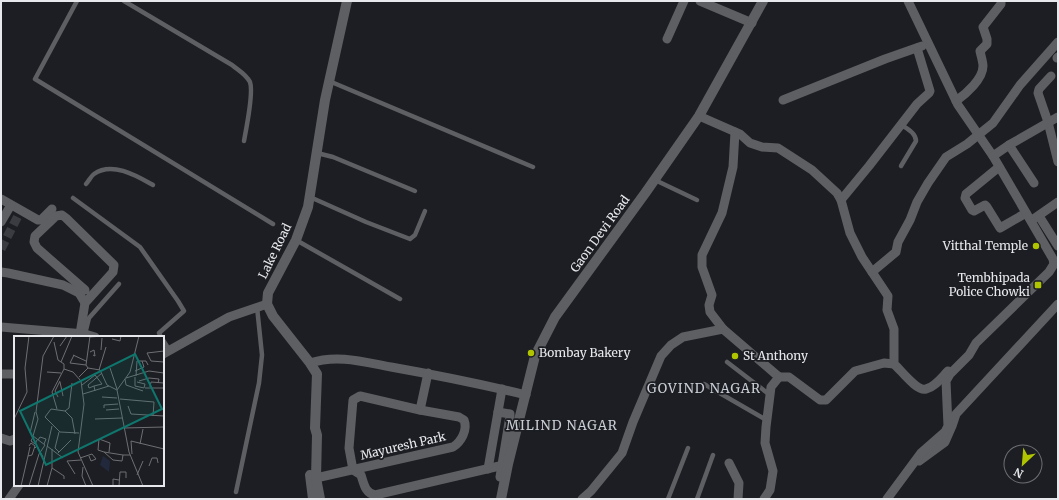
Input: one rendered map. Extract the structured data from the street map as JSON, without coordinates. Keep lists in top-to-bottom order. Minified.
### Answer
{"streets":{"street":["Gaon Devi Road","Lake Road","Mayuresh Park"]},"districts":["GOVIND NAGAR","MILIND NAGAR"],"places":{"other":["Vitthal Temple","Bombay Bakery","St Anthony"],"transit":["Tembhipada Police Chowki"]},"north":"bottom left"}
